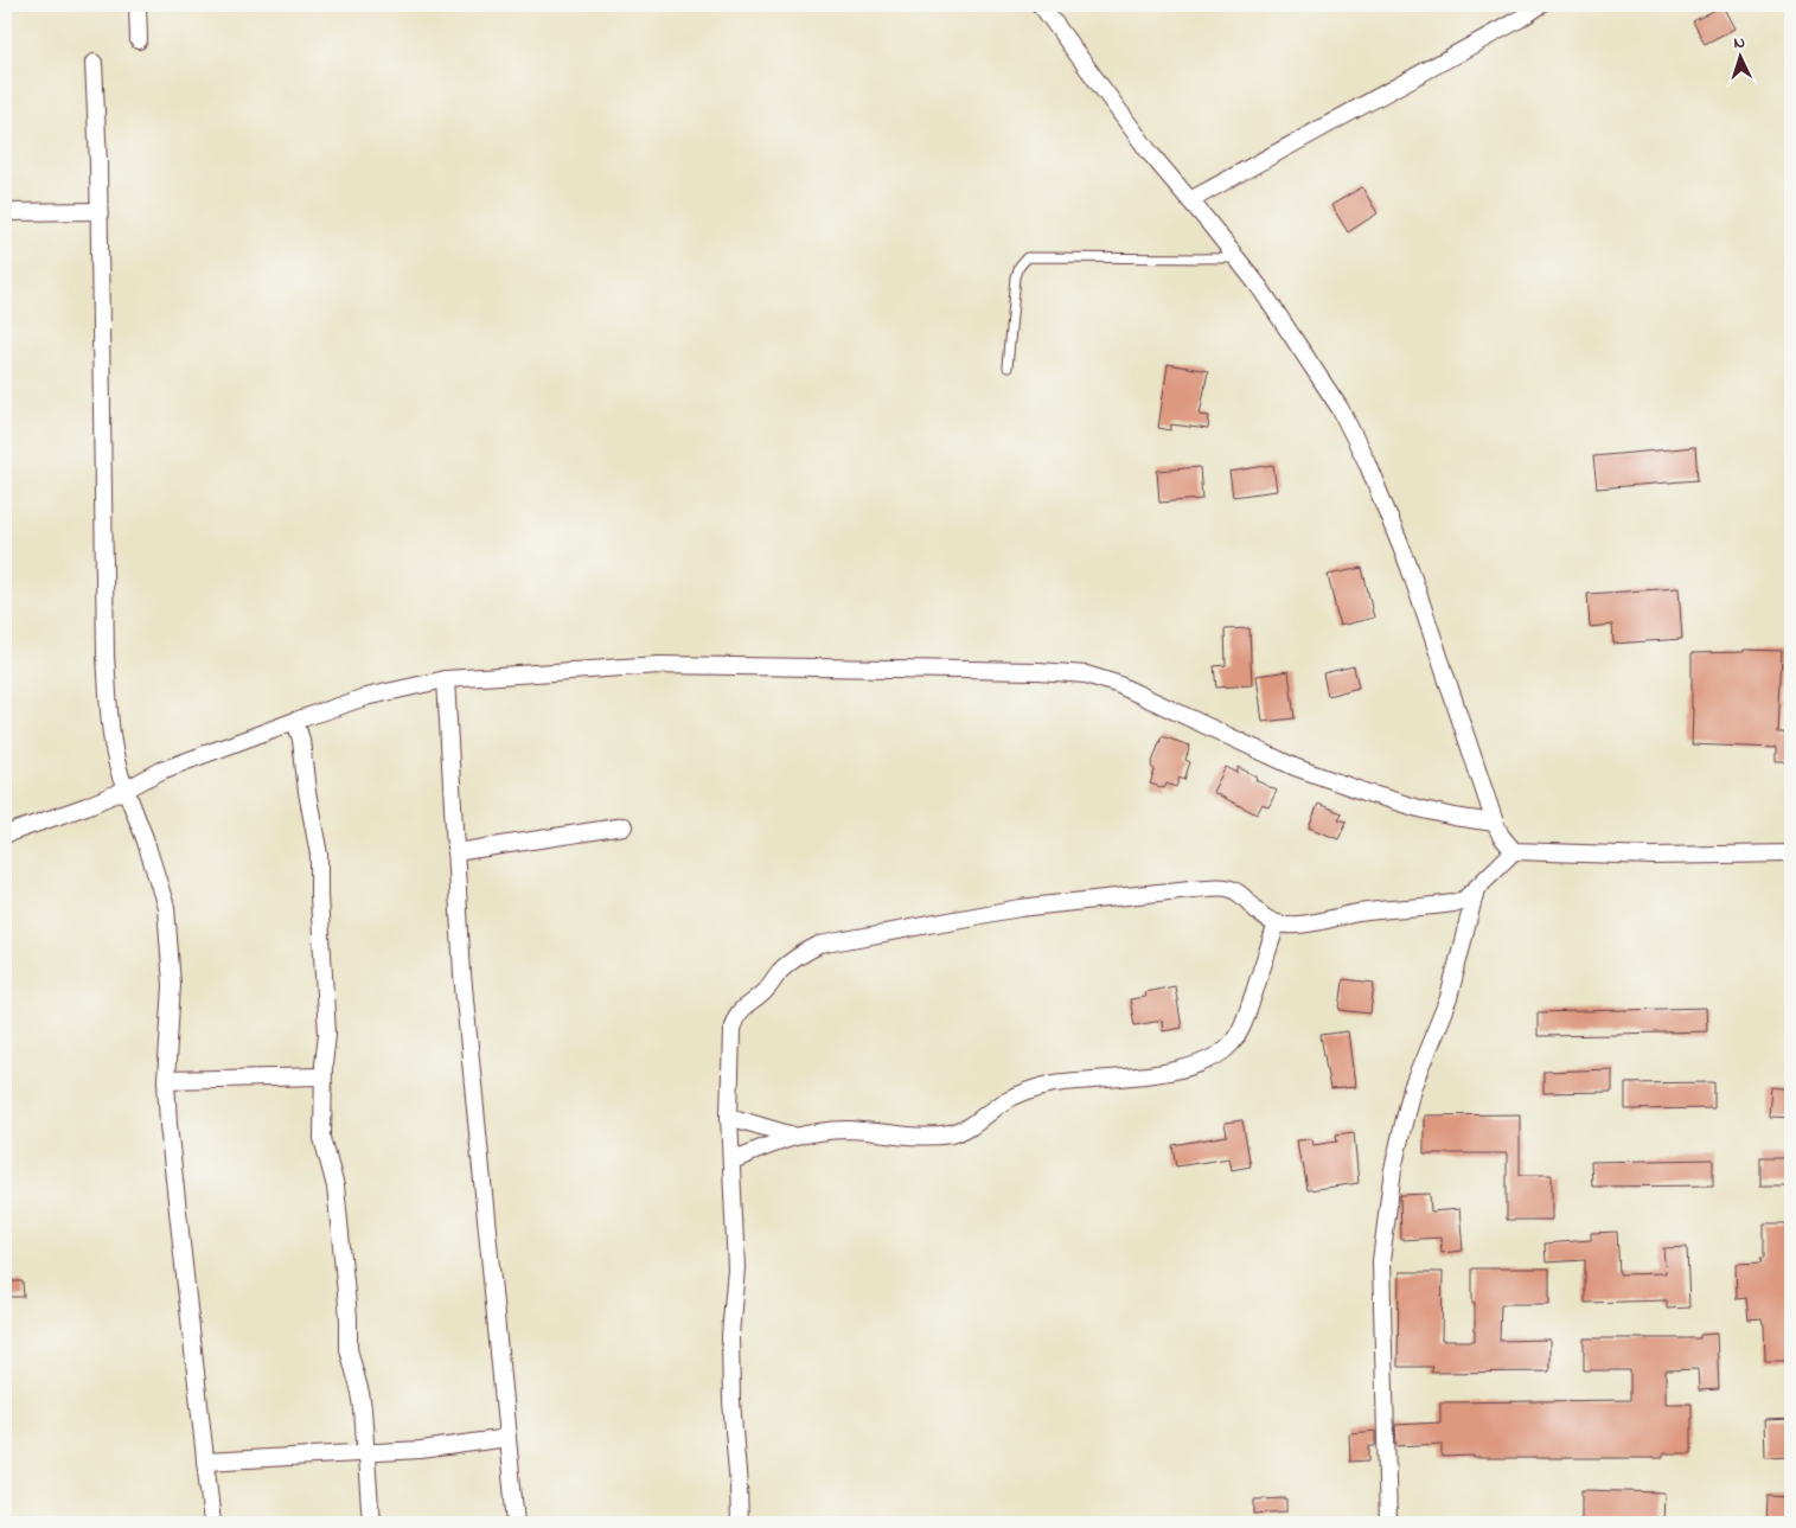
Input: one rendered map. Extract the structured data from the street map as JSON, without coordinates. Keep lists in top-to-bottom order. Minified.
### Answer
{"north":"top"}
